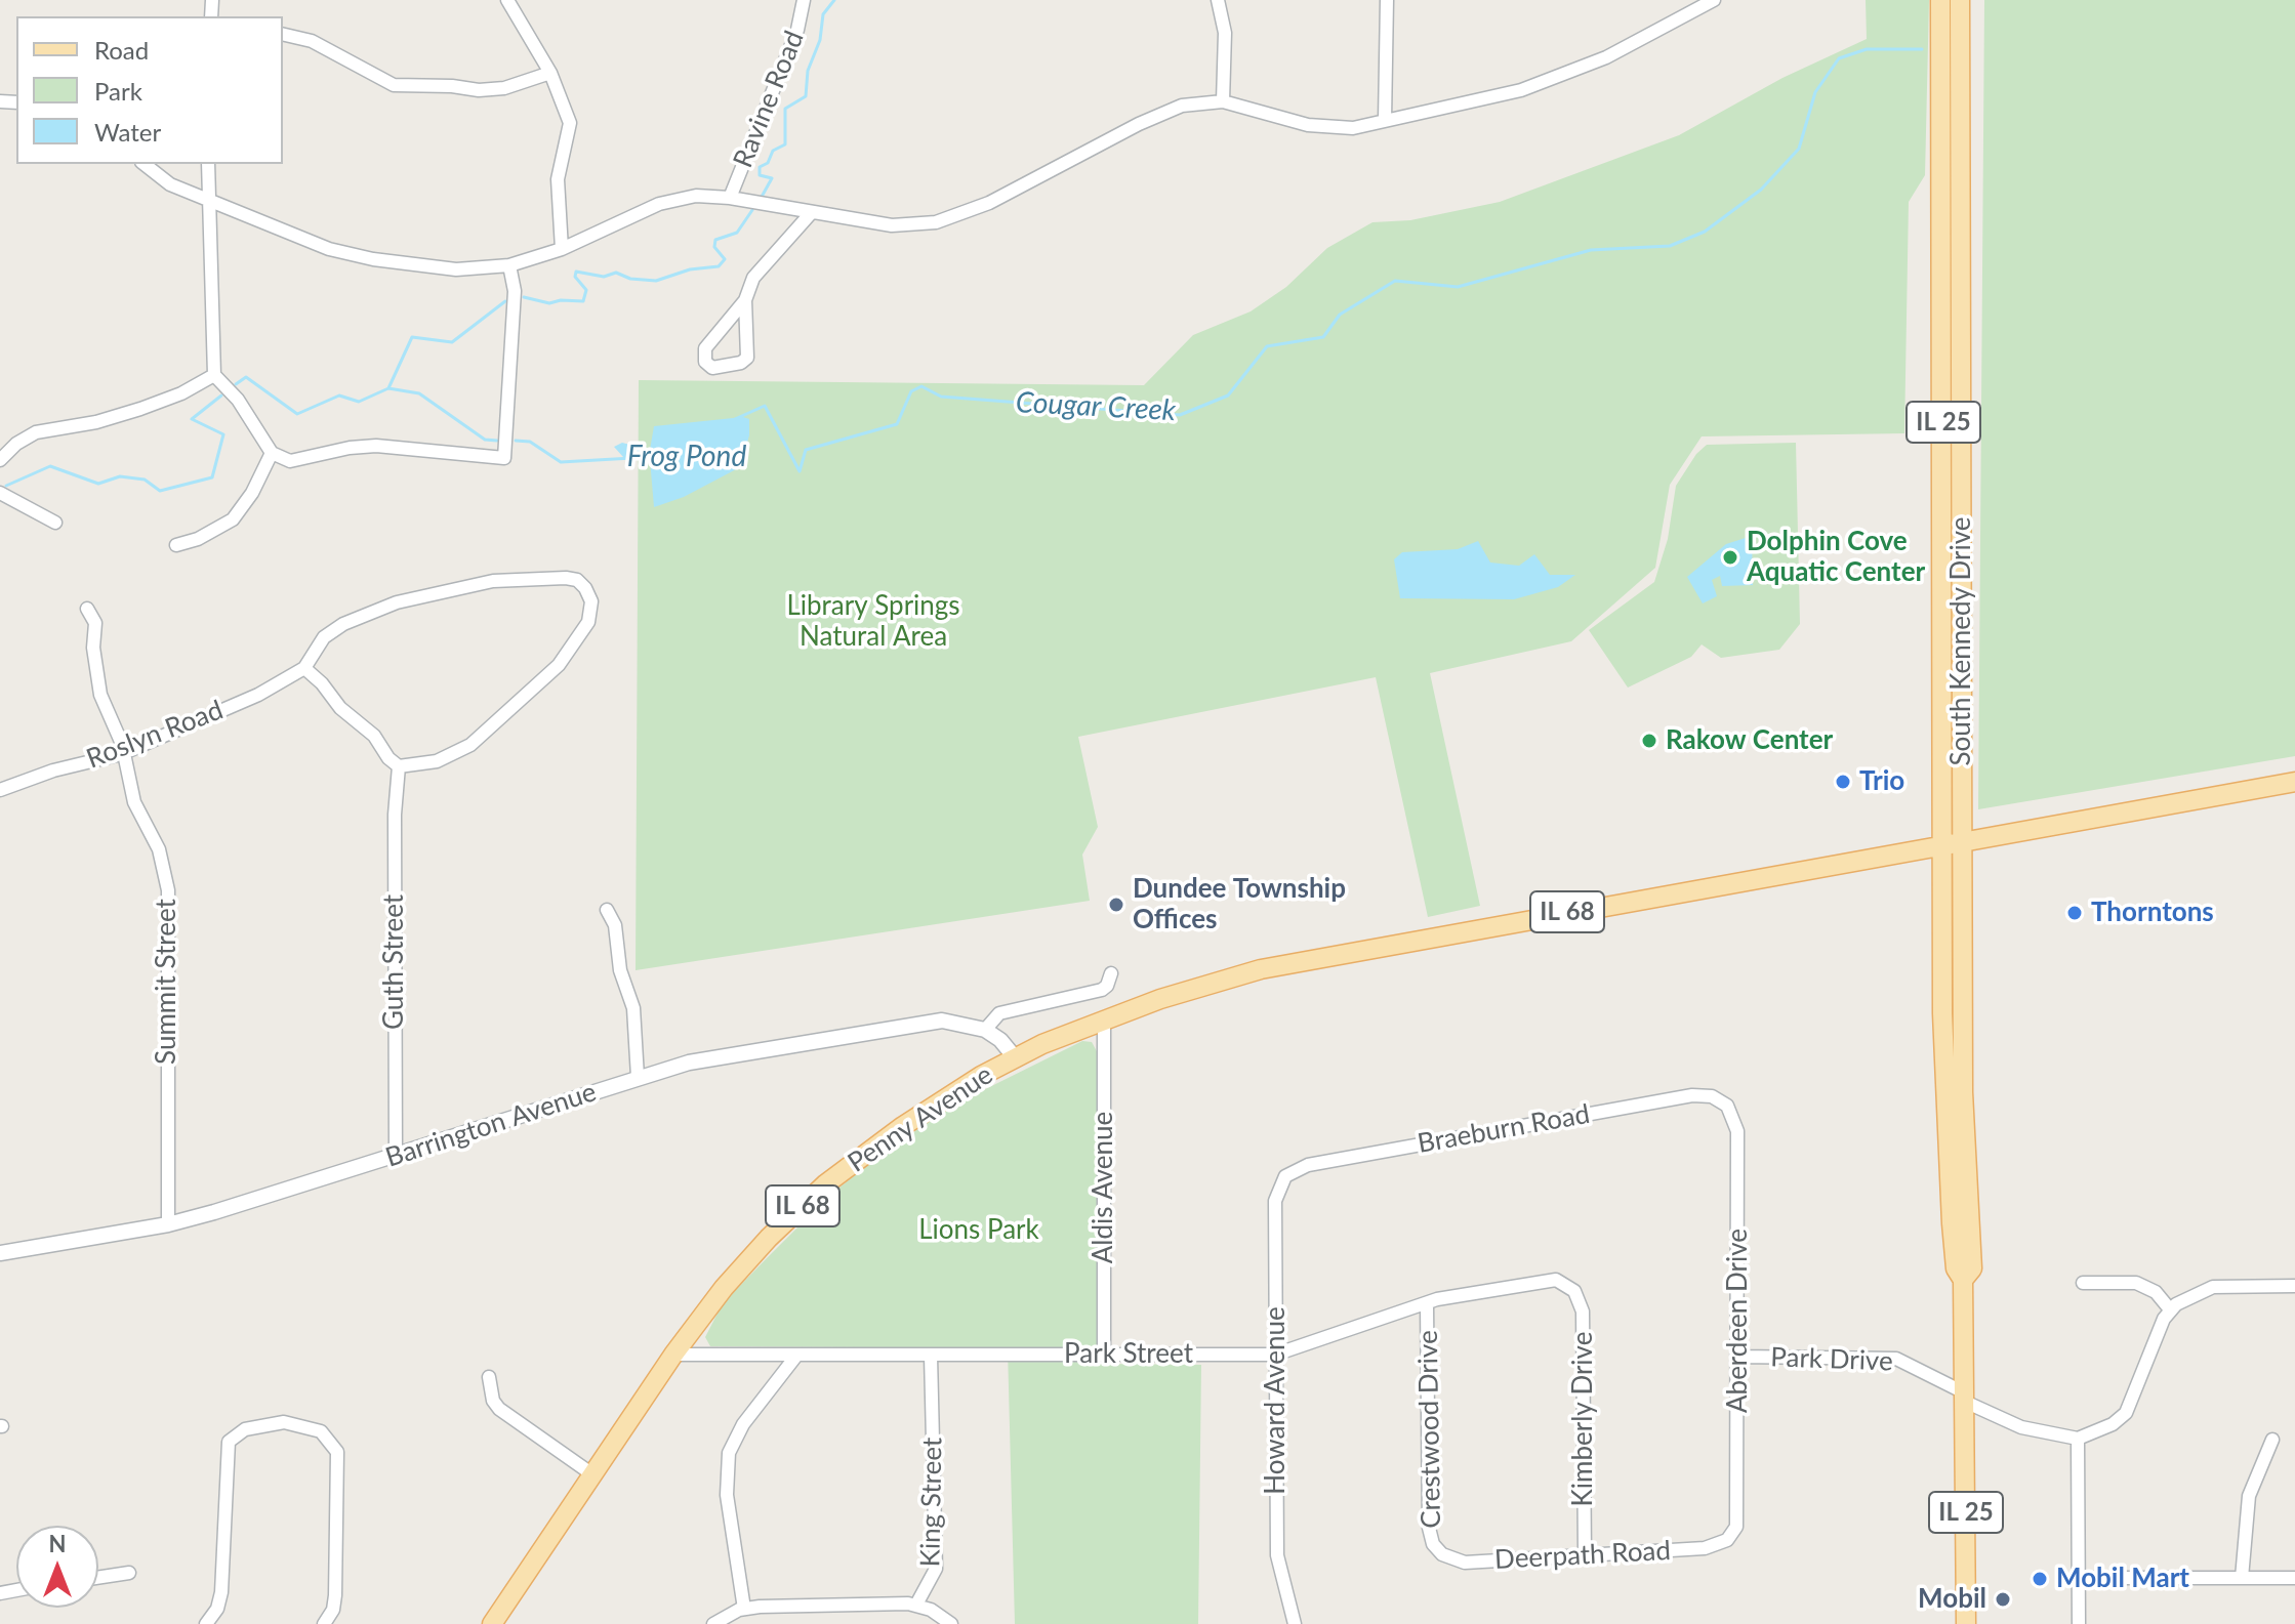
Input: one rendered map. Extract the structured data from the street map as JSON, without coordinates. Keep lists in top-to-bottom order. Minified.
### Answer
{"streets":{"main road":["IL 25","South Kennedy Drive","IL 68","Penny Avenue"],"street":["Ravine Road","Roslyn Road","Guth Street","Summit Street","Barrington Avenue","Braeburn Road","Aldis Avenue","Aberdeen Drive","Park Street","Park Drive","Howard Avenue","Kimberly Drive","Crestwood Drive","King Street","Deerpath Road"]},"crossings":[["South Kennedy Drive","IL 68"],["South Kennedy Drive","Penny Avenue"],["South Kennedy Drive","Park Drive"],["Roslyn Road","Guth Street"],["Roslyn Road","Summit Street"],["IL 68","Penny Avenue"],["Guth Street","Barrington Avenue"],["Summit Street","Barrington Avenue"],["Penny Avenue","Aldis Avenue"],["Penny Avenue","Park Street"],["Braeburn Road","Aberdeen Drive"],["Braeburn Road","Howard Avenue"],["Aldis Avenue","Park Street"],["Aberdeen Drive","Park Drive"],["Aberdeen Drive","Deerpath Road"],["Park Street","Howard Avenue"],["Park Street","Kimberly Drive"],["Park Street","Crestwood Drive"],["Park Street","King Street"],["Kimberly Drive","Deerpath Road"],["Crestwood Drive","Deerpath Road"]],"water":["Cougar Creek","Frog Pond"],"parks":["Library Springs Natural Area","Lions Park"],"places":["Dolphin Cove Aquatic Center","Rakow Center","Trio","Dundee Township Offices","Thorntons","Mobil Mart","Mobil"],"legend":["Road","Park","Water"],"north":"top"}
